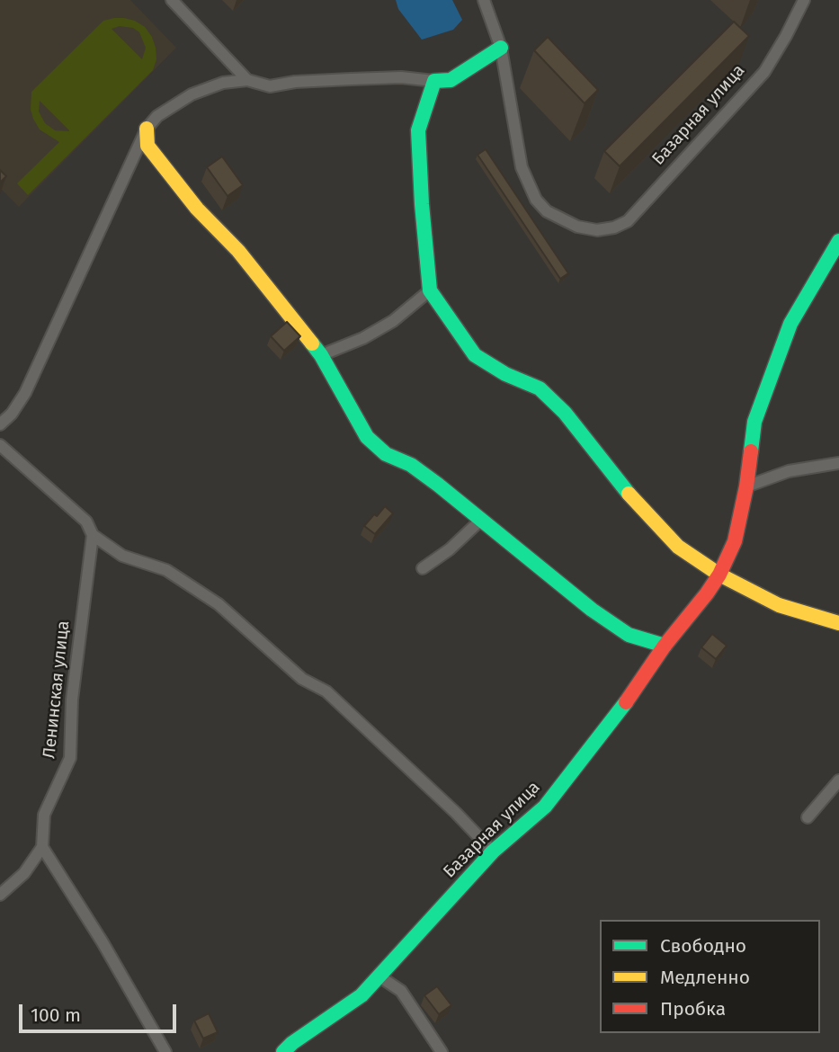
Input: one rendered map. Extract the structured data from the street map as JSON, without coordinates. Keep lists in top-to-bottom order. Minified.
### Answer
{"streets":{"street":["Базарная улица","Ленинская улица"]},"legend":["Свободно","Медленно","Пробка"],"scale_bar":"100 m"}
